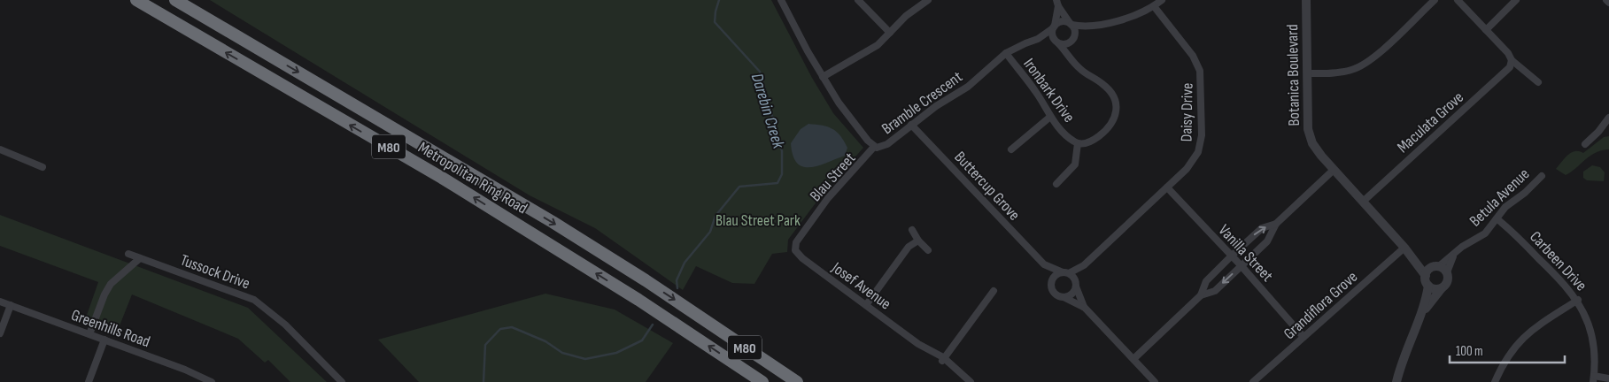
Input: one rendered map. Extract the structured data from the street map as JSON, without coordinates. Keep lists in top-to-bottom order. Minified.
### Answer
{"streets":{"highway":["M80","Metropolitan Ring Road"],"street":["Botanica Boulevard","Ironbark Drive","Bramble Crescent","Daisy Drive","Maculata Grove","Blau Street","Buttercup Grove","Betula Avenue","Vanilla Street","Carbeen Drive","Tussock Drive","Josef Avenue","Grandiflora Grove","Greenhills Road"]},"crossings":[["Botanica Boulevard","Maculata Grove"],["Botanica Boulevard","Betula Avenue"],["Botanica Boulevard","Grandiflora Grove"],["Ironbark Drive","Bramble Crescent"],["Bramble Crescent","Blau Street"],["Bramble Crescent","Buttercup Grove"],["Daisy Drive","Buttercup Grove"],["Daisy Drive","Vanilla Street"],["Blau Street","Josef Avenue"],["Betula Avenue","Carbeen Drive"],["Vanilla Street","Grandiflora Grove"]],"water":["Darebin Creek"],"parks":["Blau Street Park"],"scale_bar":"100 m"}
